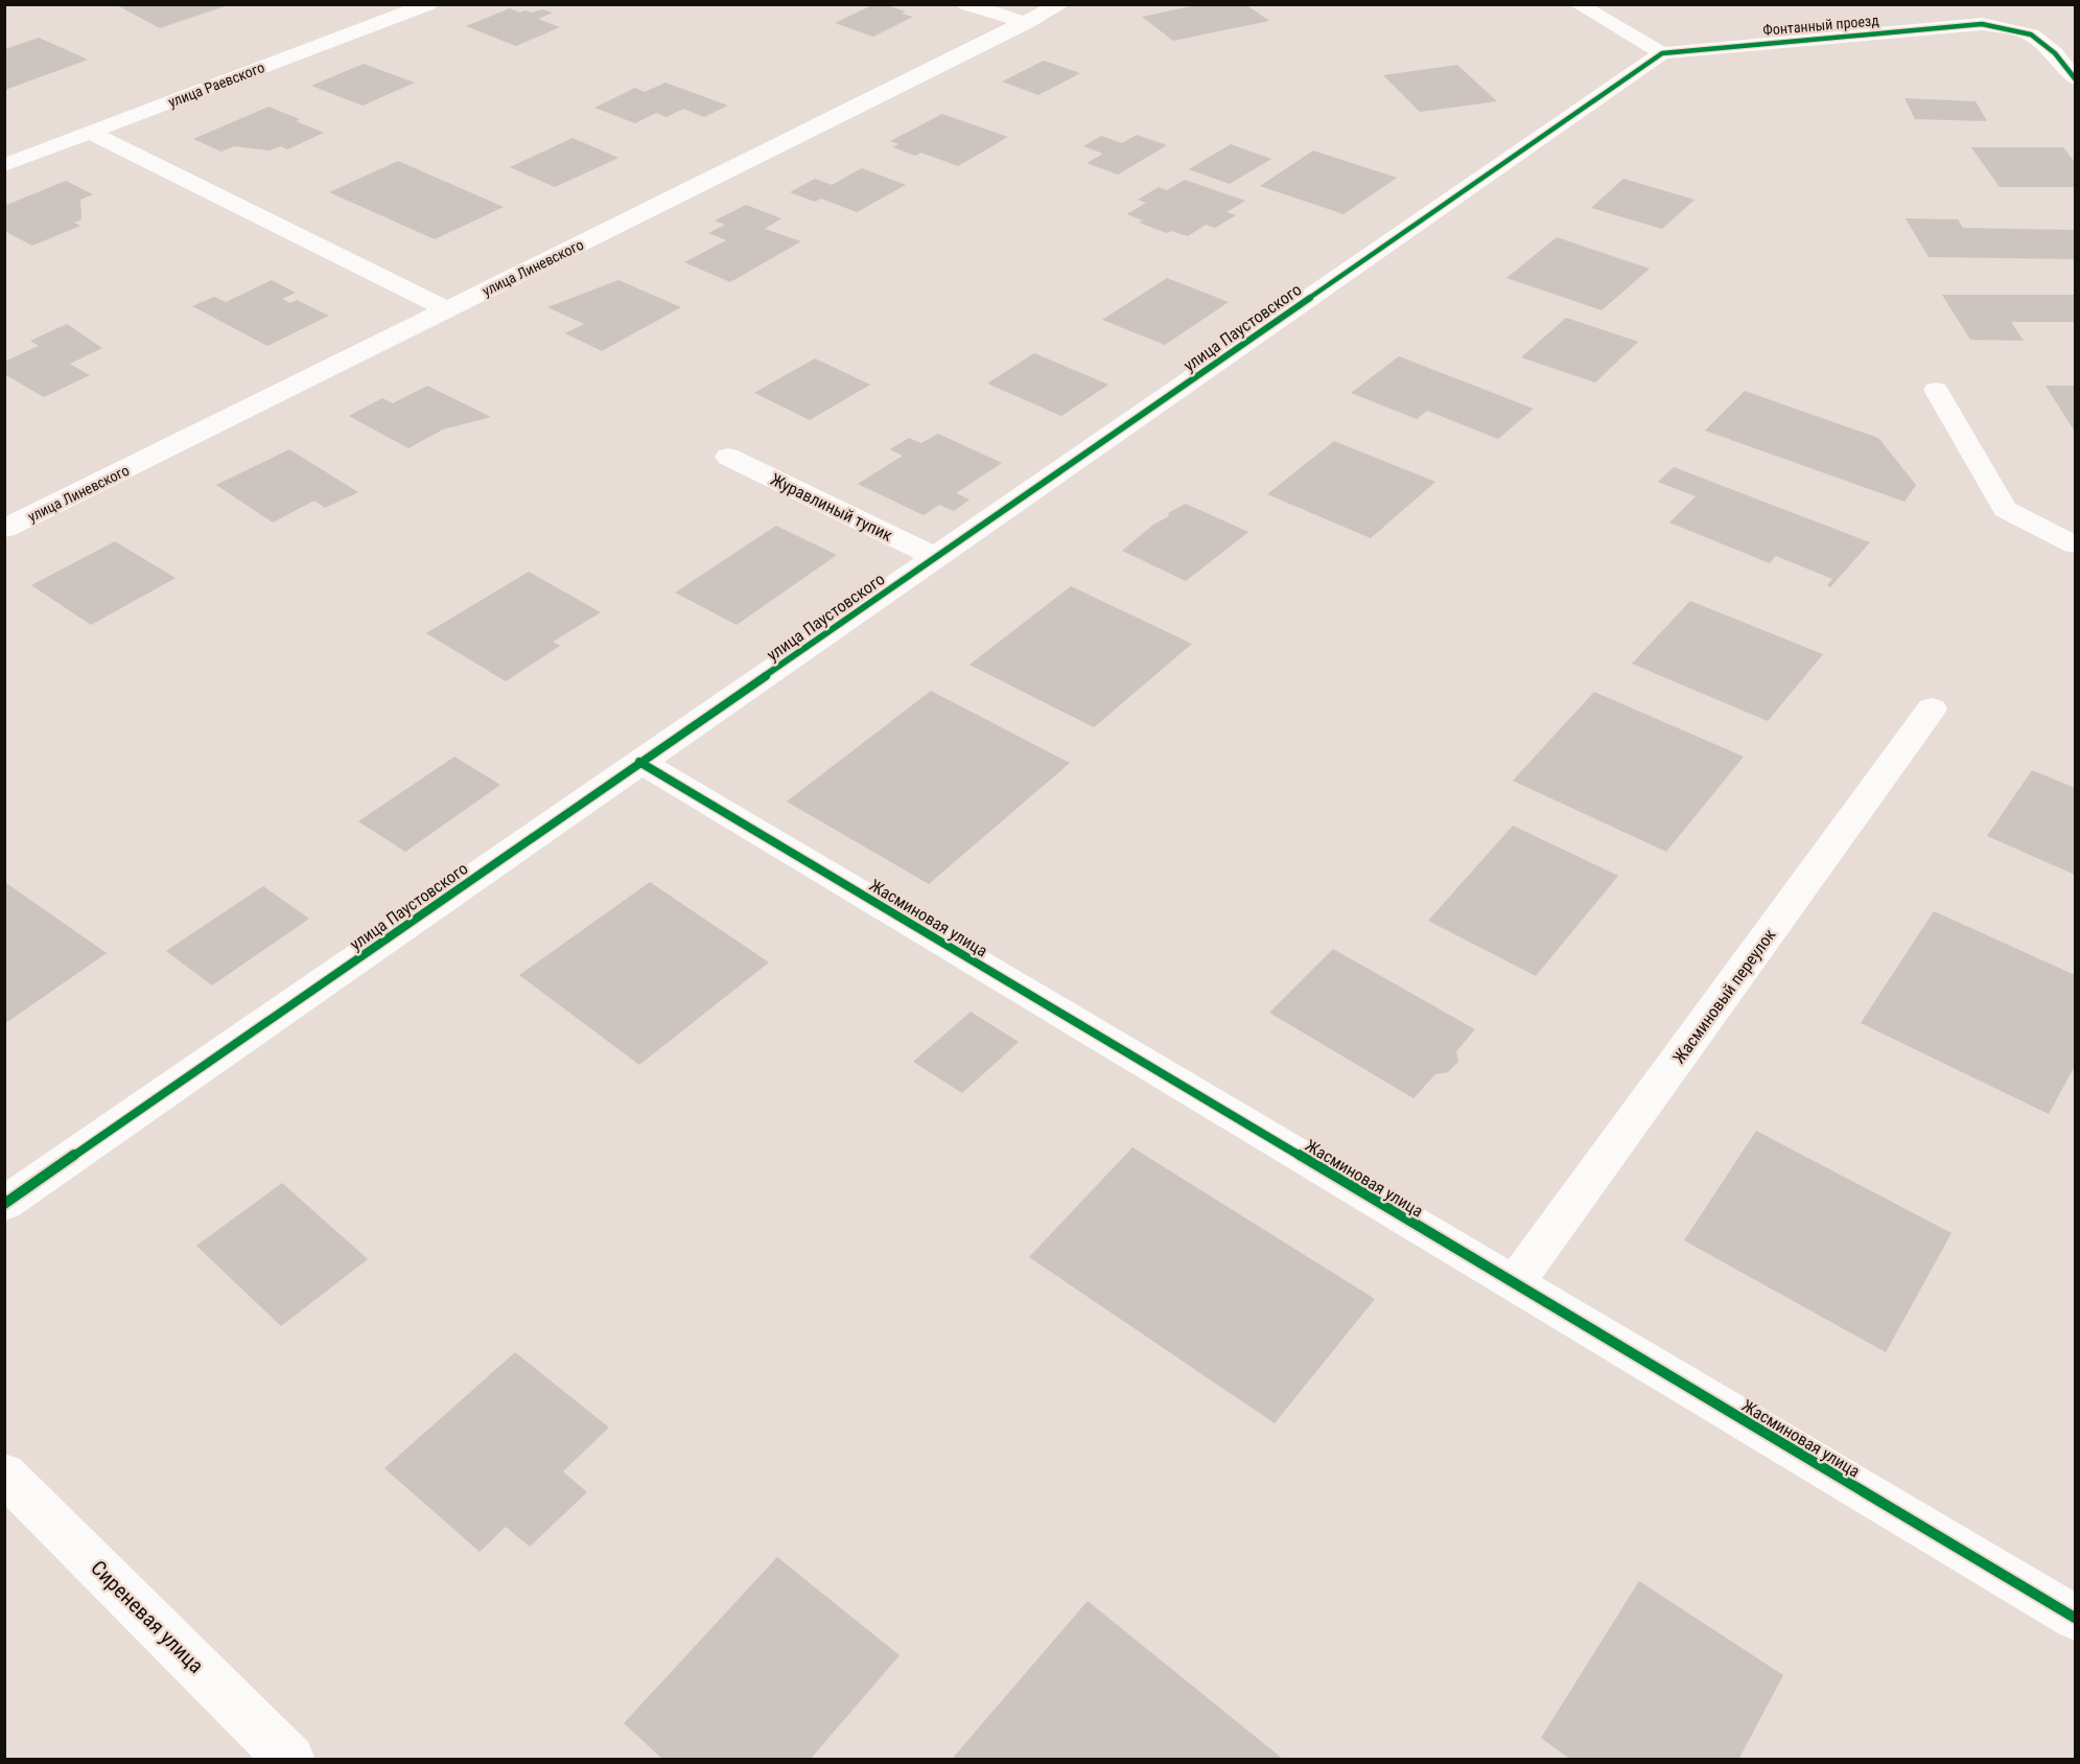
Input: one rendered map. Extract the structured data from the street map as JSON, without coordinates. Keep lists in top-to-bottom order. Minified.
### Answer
{"streets":{"street":["Фонтанный проезд","улица Раевского","улица Линевского","улица Паустовского","Журавлиный тупик","Жасминовая улица","Жасминовый переулок","Сиреневая улица"]},"crossings":[["Фонтанный проезд","улица Паустовского"],["улица Паустовского","Журавлиный тупик"],["улица Паустовского","Жасминовая улица"],["Жасминовая улица","Жасминовый переулок"]]}
